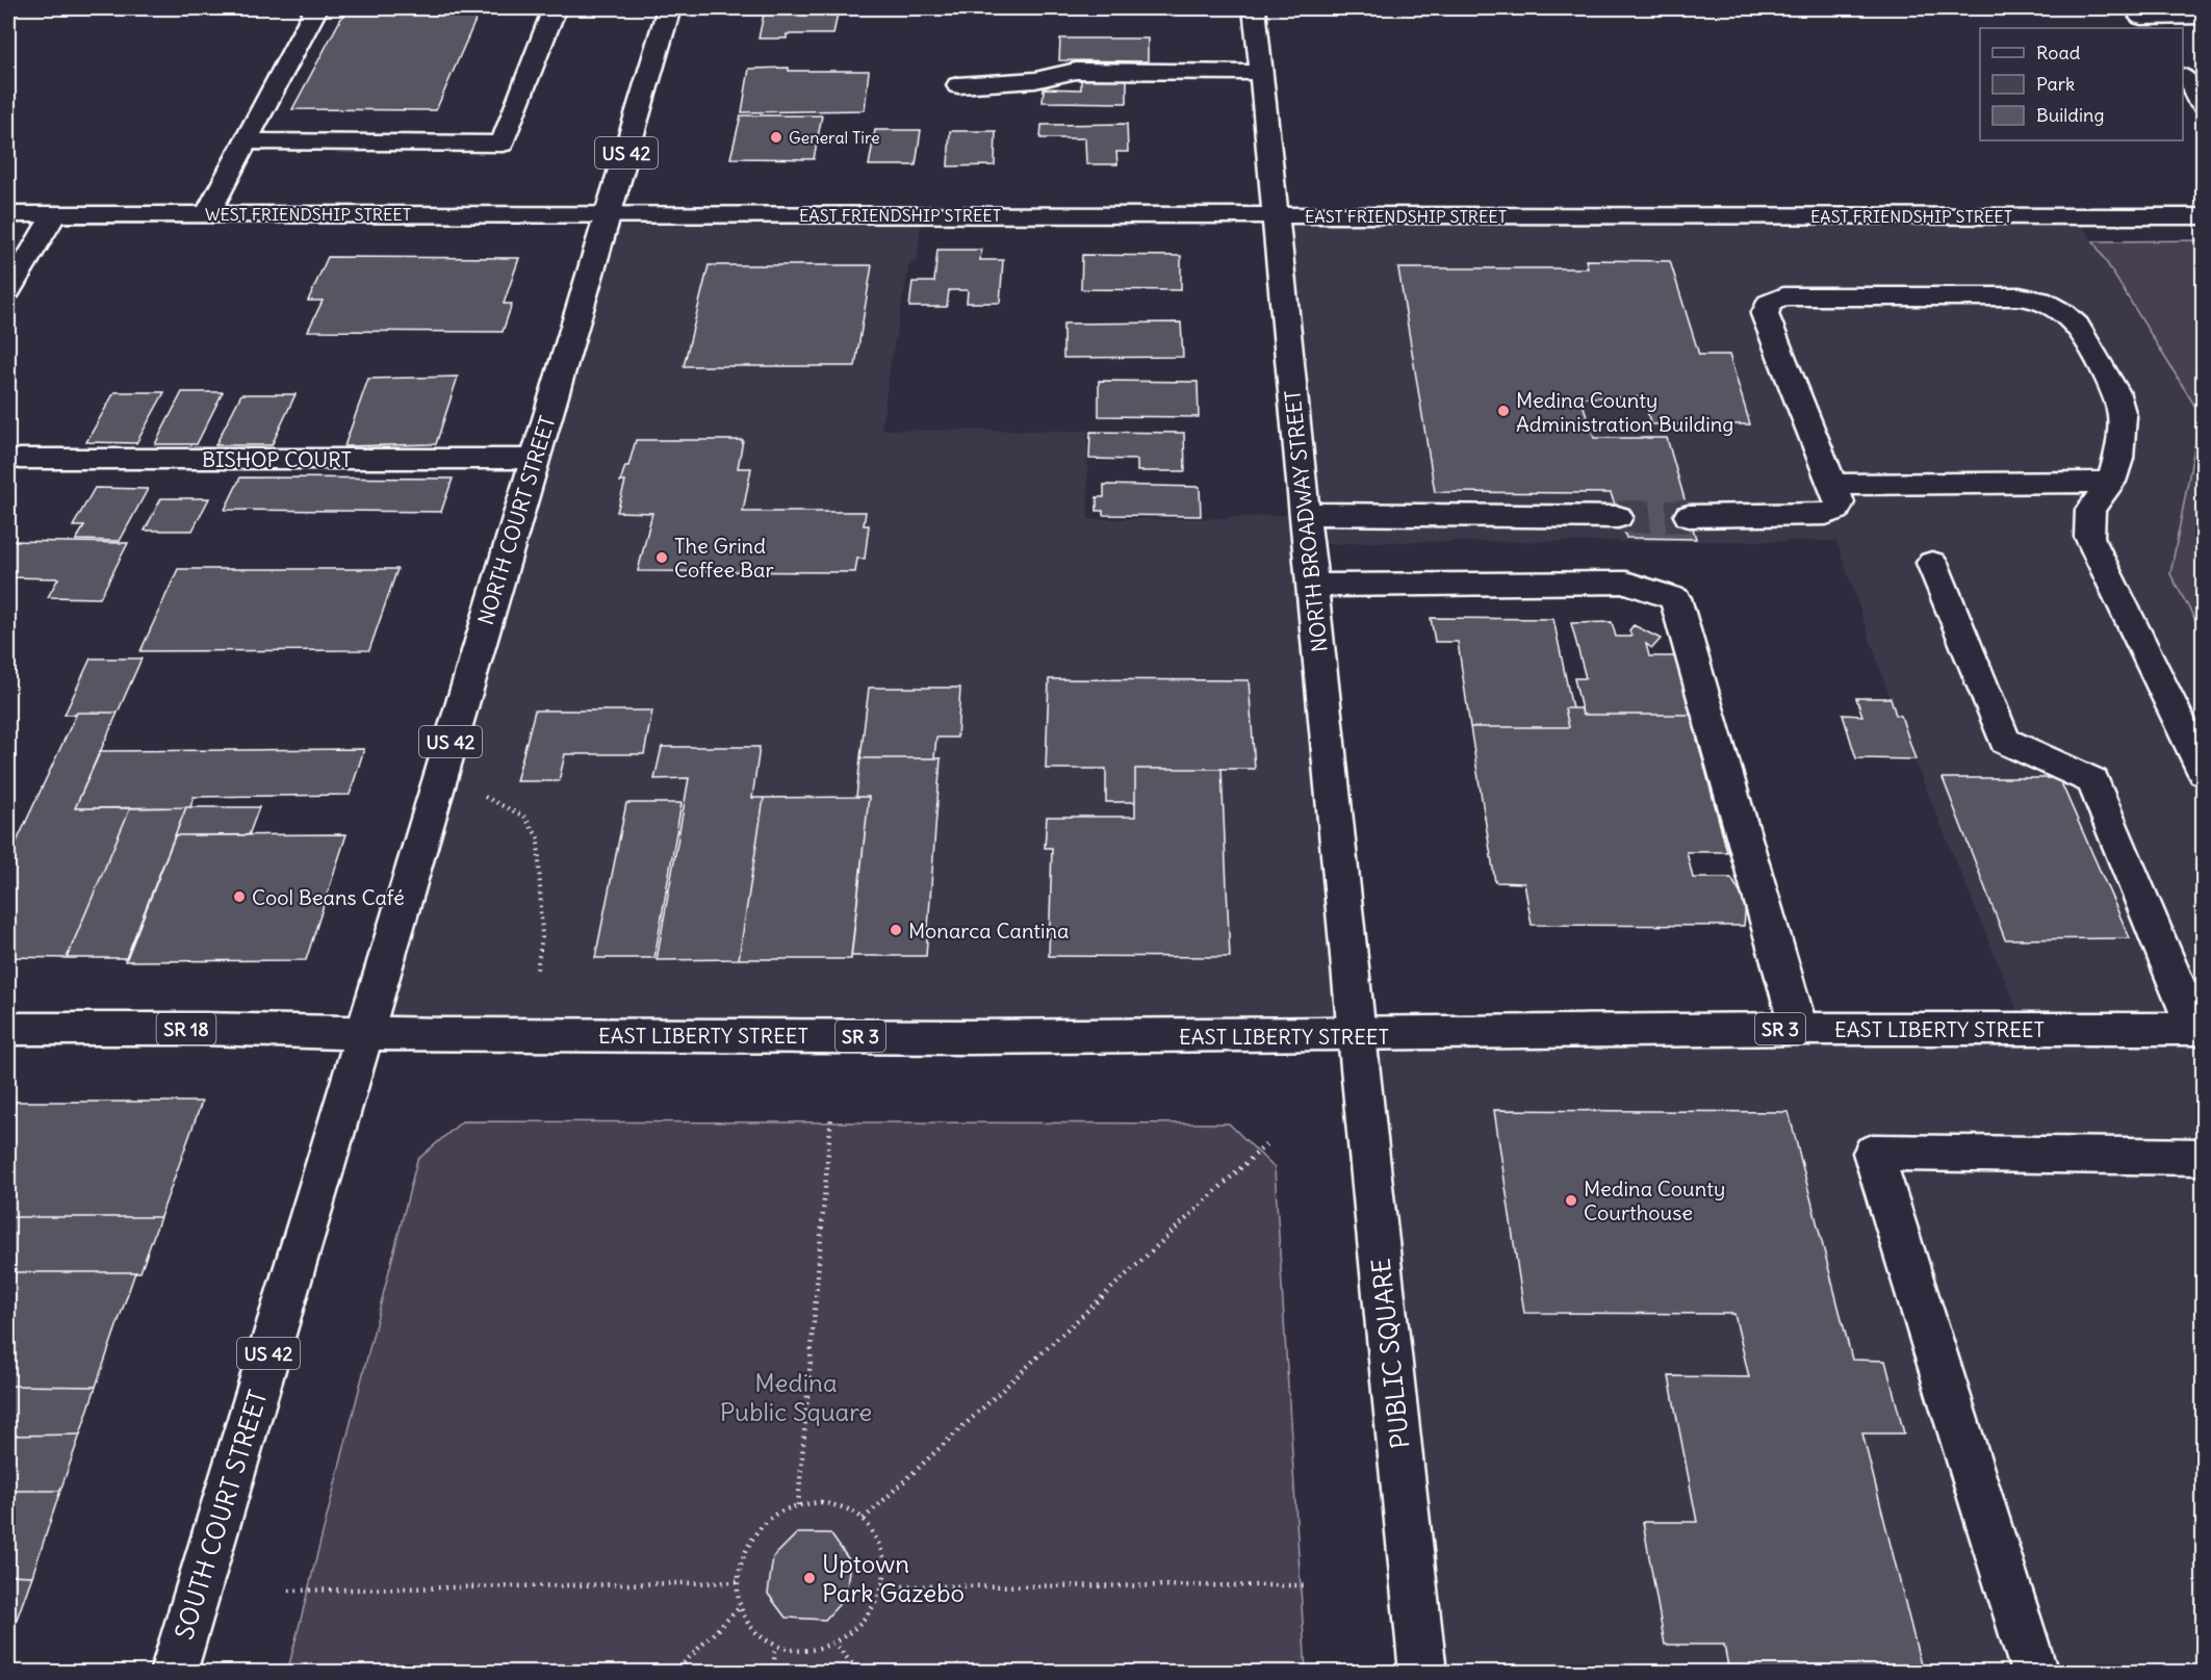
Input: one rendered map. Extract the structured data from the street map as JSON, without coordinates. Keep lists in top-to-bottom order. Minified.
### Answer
{"streets":{"main road":["US 42","WEST FRIENDSHIP STREET","EAST FRIENDSHIP STREET","BISHOP COURT","NORTH COURT STREET","NORTH BROADWAY STREET","SR 18","SR 3","EAST LIBERTY STREET","PUBLIC SQUARE","SOUTH COURT STREET"]},"crossings":[["WEST FRIENDSHIP STREET","EAST FRIENDSHIP STREET"],["WEST FRIENDSHIP STREET","NORTH COURT STREET"],["EAST FRIENDSHIP STREET","NORTH COURT STREET"],["EAST FRIENDSHIP STREET","NORTH BROADWAY STREET"],["BISHOP COURT","NORTH COURT STREET"],["NORTH COURT STREET","SR 18"],["NORTH COURT STREET","EAST LIBERTY STREET"],["NORTH COURT STREET","SOUTH COURT STREET"],["NORTH BROADWAY STREET","EAST LIBERTY STREET"],["NORTH BROADWAY STREET","PUBLIC SQUARE"],["SR 18","EAST LIBERTY STREET"],["SR 18","SOUTH COURT STREET"],["EAST LIBERTY STREET","PUBLIC SQUARE"],["EAST LIBERTY STREET","SOUTH COURT STREET"]],"parks":["Medina Public Square"],"places":["General Tire","Medina County Administration Building","The Grind Coffee Bar","Cool Beans Café","Monarca Cantina","Medina County Courthouse","Uptown Park Gazebo"],"legend":["Road","Park","Building"]}
